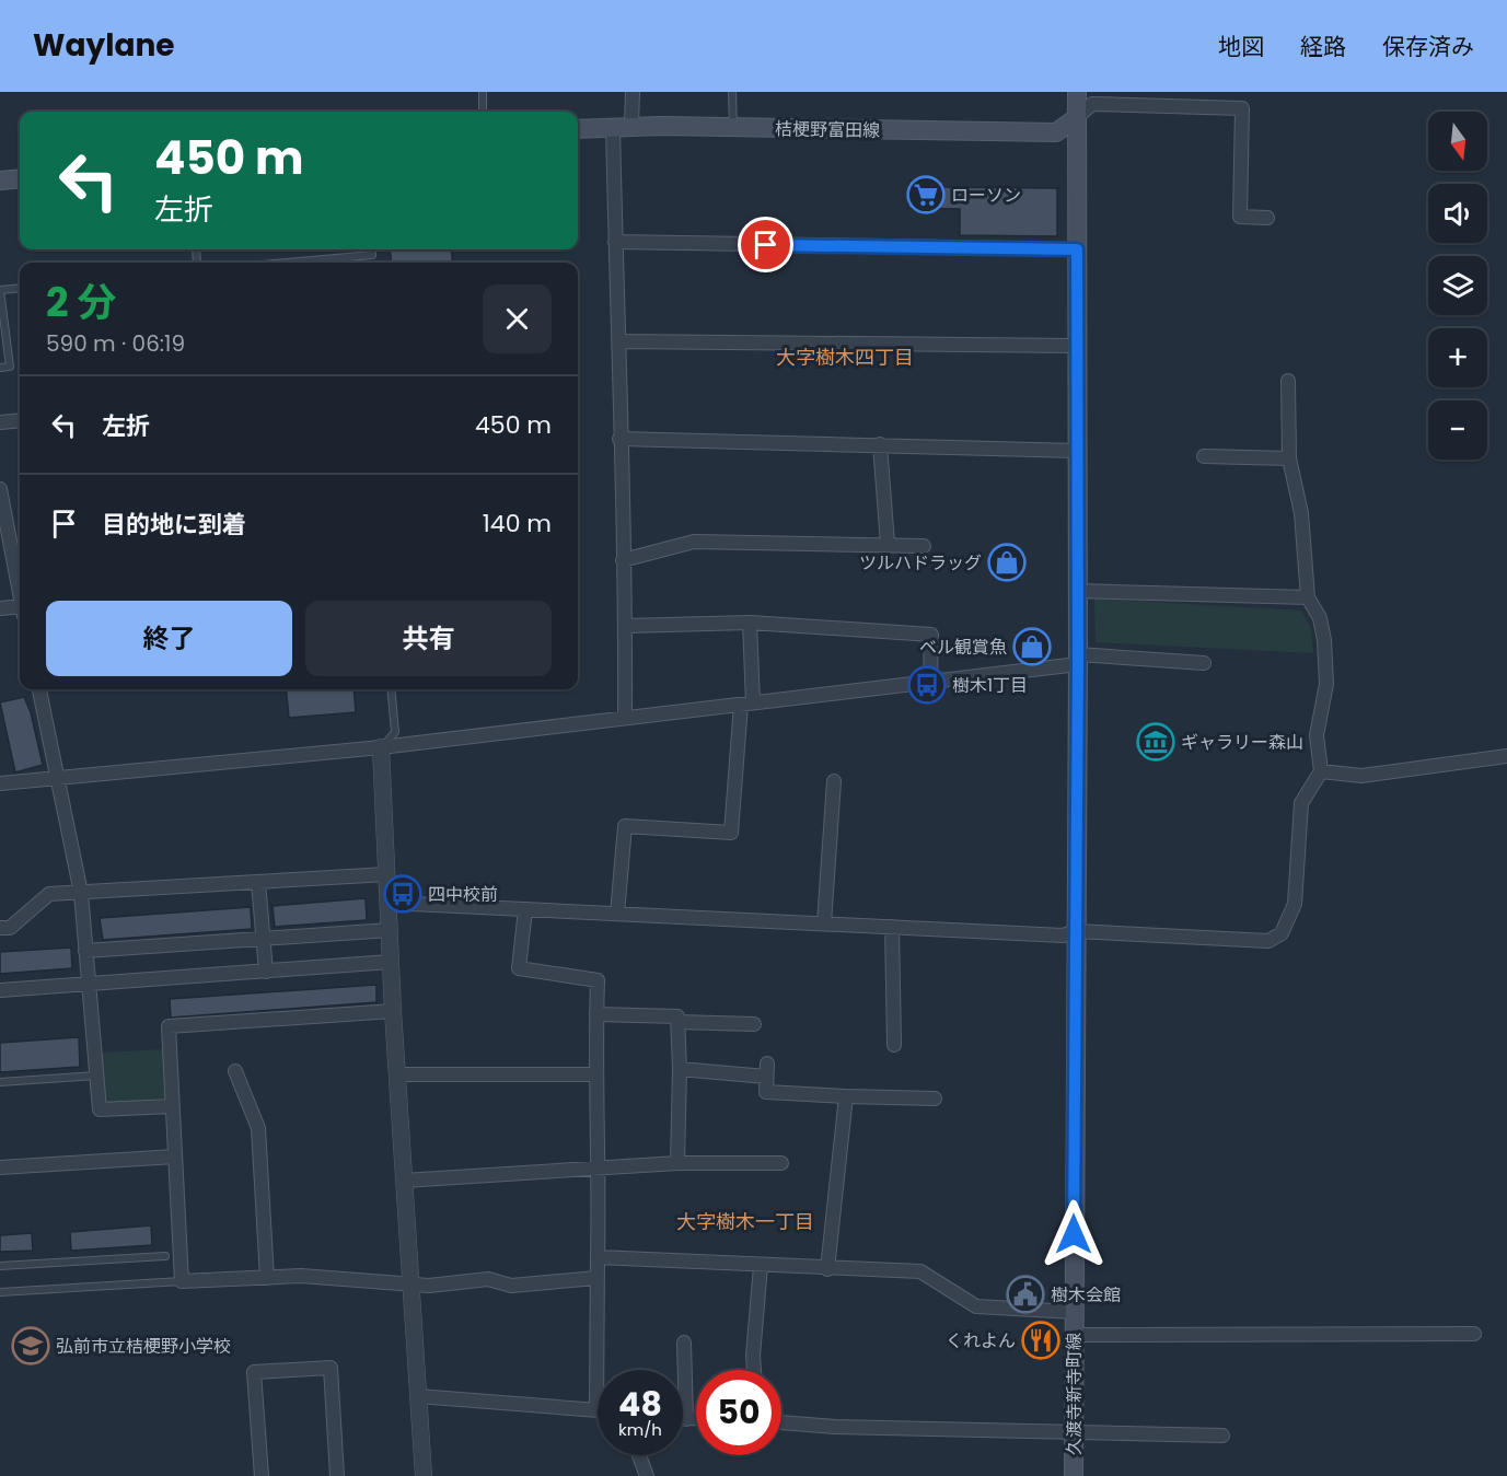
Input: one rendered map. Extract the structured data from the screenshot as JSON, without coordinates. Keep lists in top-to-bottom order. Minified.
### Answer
{"streets":{"main road":["桔梗野富田線","久渡寺新寺町線"]},"crossings":[["桔梗野富田線","久渡寺新寺町線"]],"districts":["大字樹木四丁目","大字樹木一丁目"],"places":{"supermarket":["ローソン"],"shop":["ツルハドラッグ","ベル観賞魚"],"bus stop":["樹木1丁目","四中校前"],"museum":["ギャラリー森山"],"public building":["樹木会館"],"restaurant":["くれよん"],"school or university":["弘前市立桔梗野小学校"]},"north":"bottom","page":{"header":"Waylane","nav":["地図","経路","保存済み"],"map_buttons":["+","−"],"turn":["450 m","左折"],"heading":["2 分","590 m · 06:19"],"list":[{"name":"左折","value":"450 m"},{"name":"目的地に到着","value":"140 m"}],"buttons":["終了","共有"],"speed":"48 km/h","limit":"50"}}
